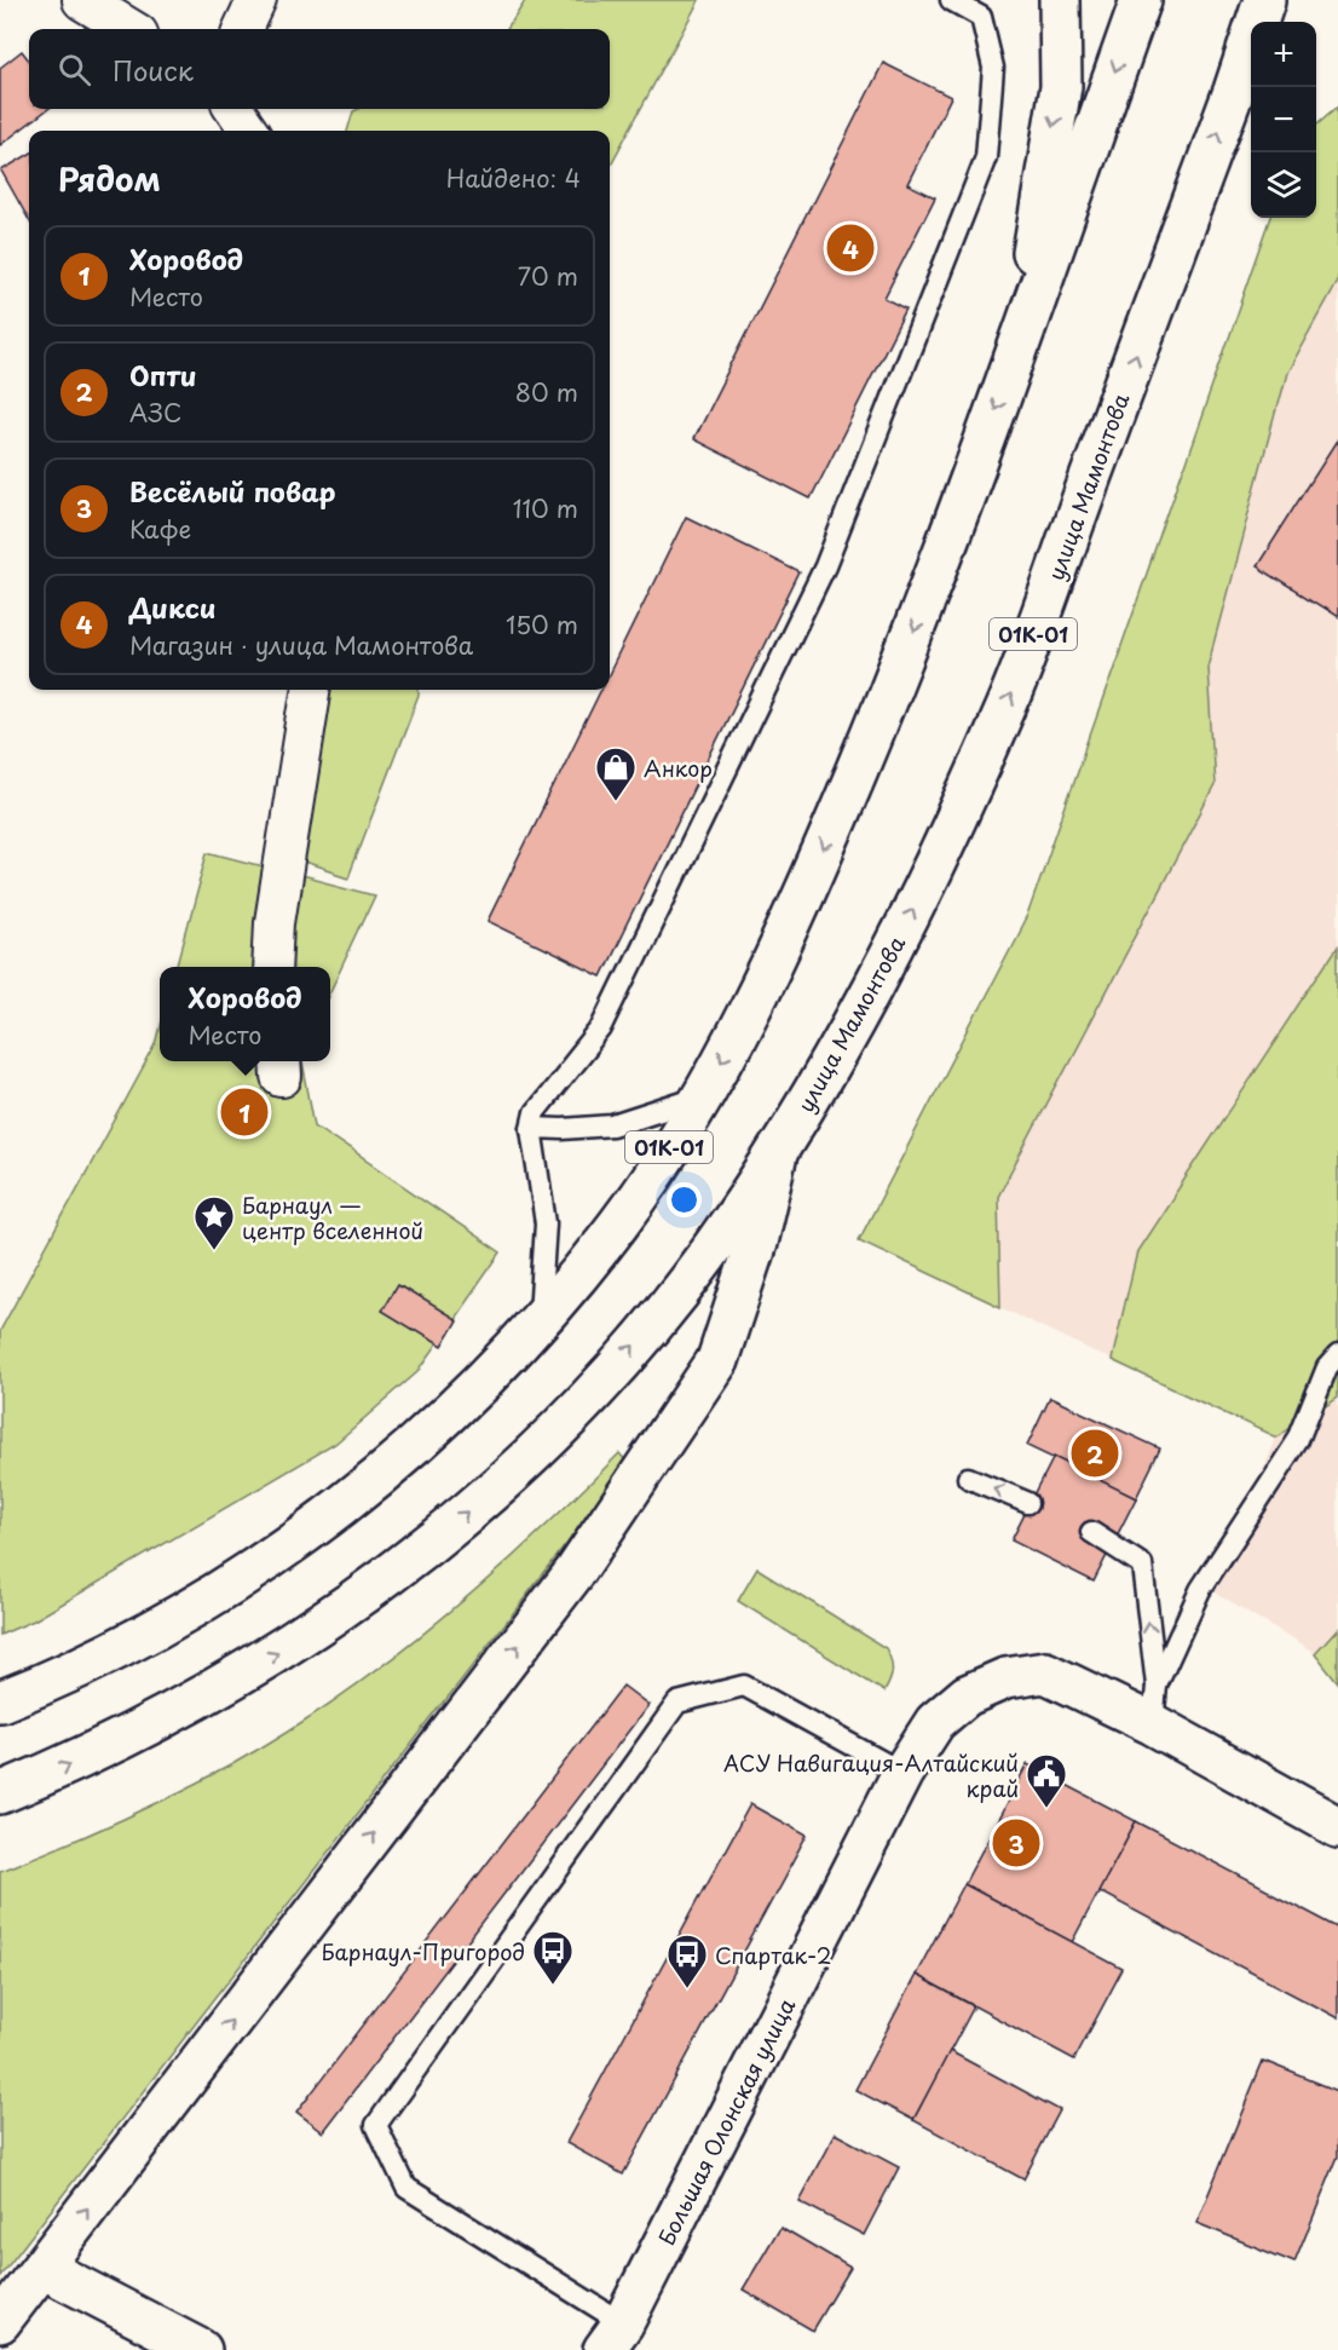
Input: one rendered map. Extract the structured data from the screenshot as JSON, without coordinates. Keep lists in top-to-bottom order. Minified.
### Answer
{"streets":{"main road":["улица Мамонтова","01К-01","Большая Олонская улица"]},"crossings":[["улица Мамонтова","01К-01"]],"places":{"shop":["Анкор"],"place":["Барнаул — центр вселенной"],"public building":["АСУ Навигация-Алтайский край"],"bus stop":["Барнаул-Пригород","Спартак-2"]},"page":{"map_buttons":["+","−"],"search":"Поиск","heading":["Рядом","Найдено: 4"],"pins":["4","1","2","3"],"list":[{"mark":"1","name":"Хоровод","note":"Место","value":"70 m"},{"mark":"2","name":"Опти","note":"АЗС","value":"80 m"},{"mark":"3","name":"Весёлый повар","note":"Кафе","value":"110 m"},{"mark":"4","name":"Дикси","note":"Магазин · улица Мамонтова","value":"150 m"}],"popup":["Хоровод","Место"]}}
